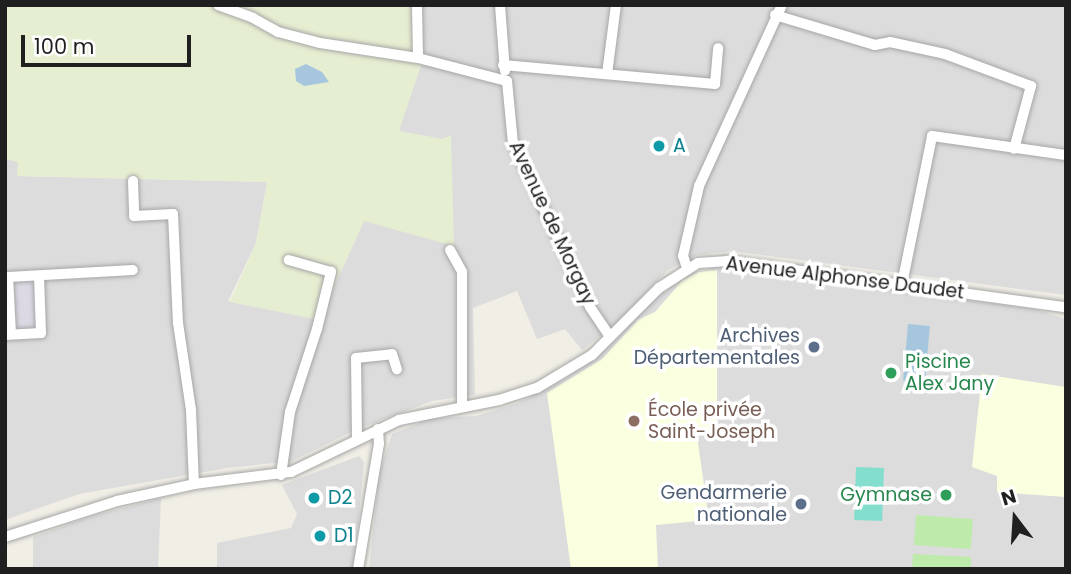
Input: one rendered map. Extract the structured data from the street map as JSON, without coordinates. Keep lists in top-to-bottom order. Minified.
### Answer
{"streets":{"street":["Avenue de Morgay","Avenue Alphonse Daudet"]},"crossings":[["Avenue de Morgay","Avenue Alphonse Daudet"]],"places":["A","Archives Départementales","Piscine Alex Jany","École privée Saint-Joseph","Gymnase","D2","Gendarmerie nationale","D1"],"scale_bar":"100 m","north":"top"}
